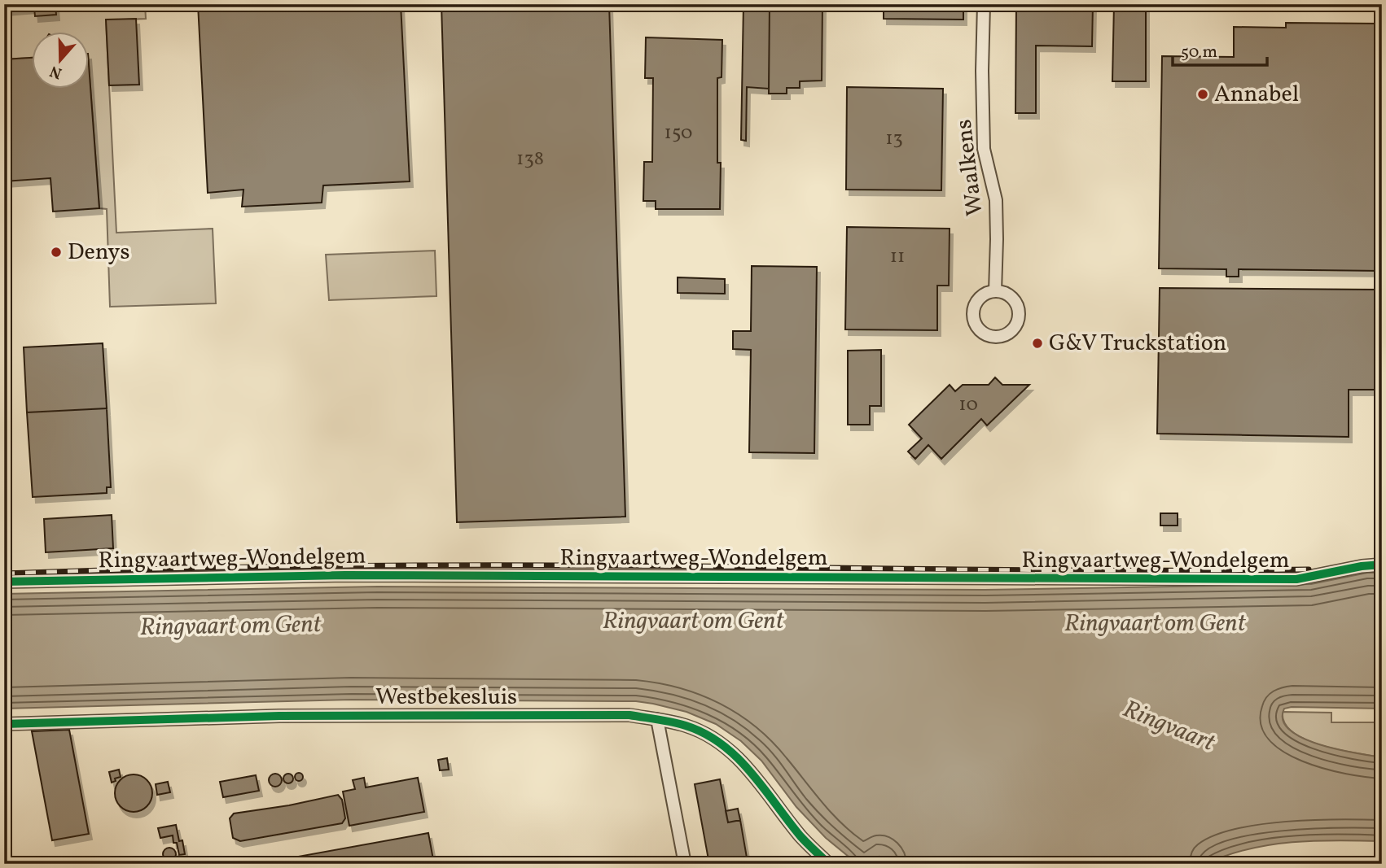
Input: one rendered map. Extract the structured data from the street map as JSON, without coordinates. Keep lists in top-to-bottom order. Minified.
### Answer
{"streets":{"street":["Waalkens","Ringvaartweg-Wondelgem","Westbekesluis"]},"water":["Ringvaart om Gent","Ringvaart"],"places":["Annabel","Denys","G&V Truckstation"],"house_numbers":["150","13","138","11","10"],"scale_bar":"50 m","north":"bottom"}
